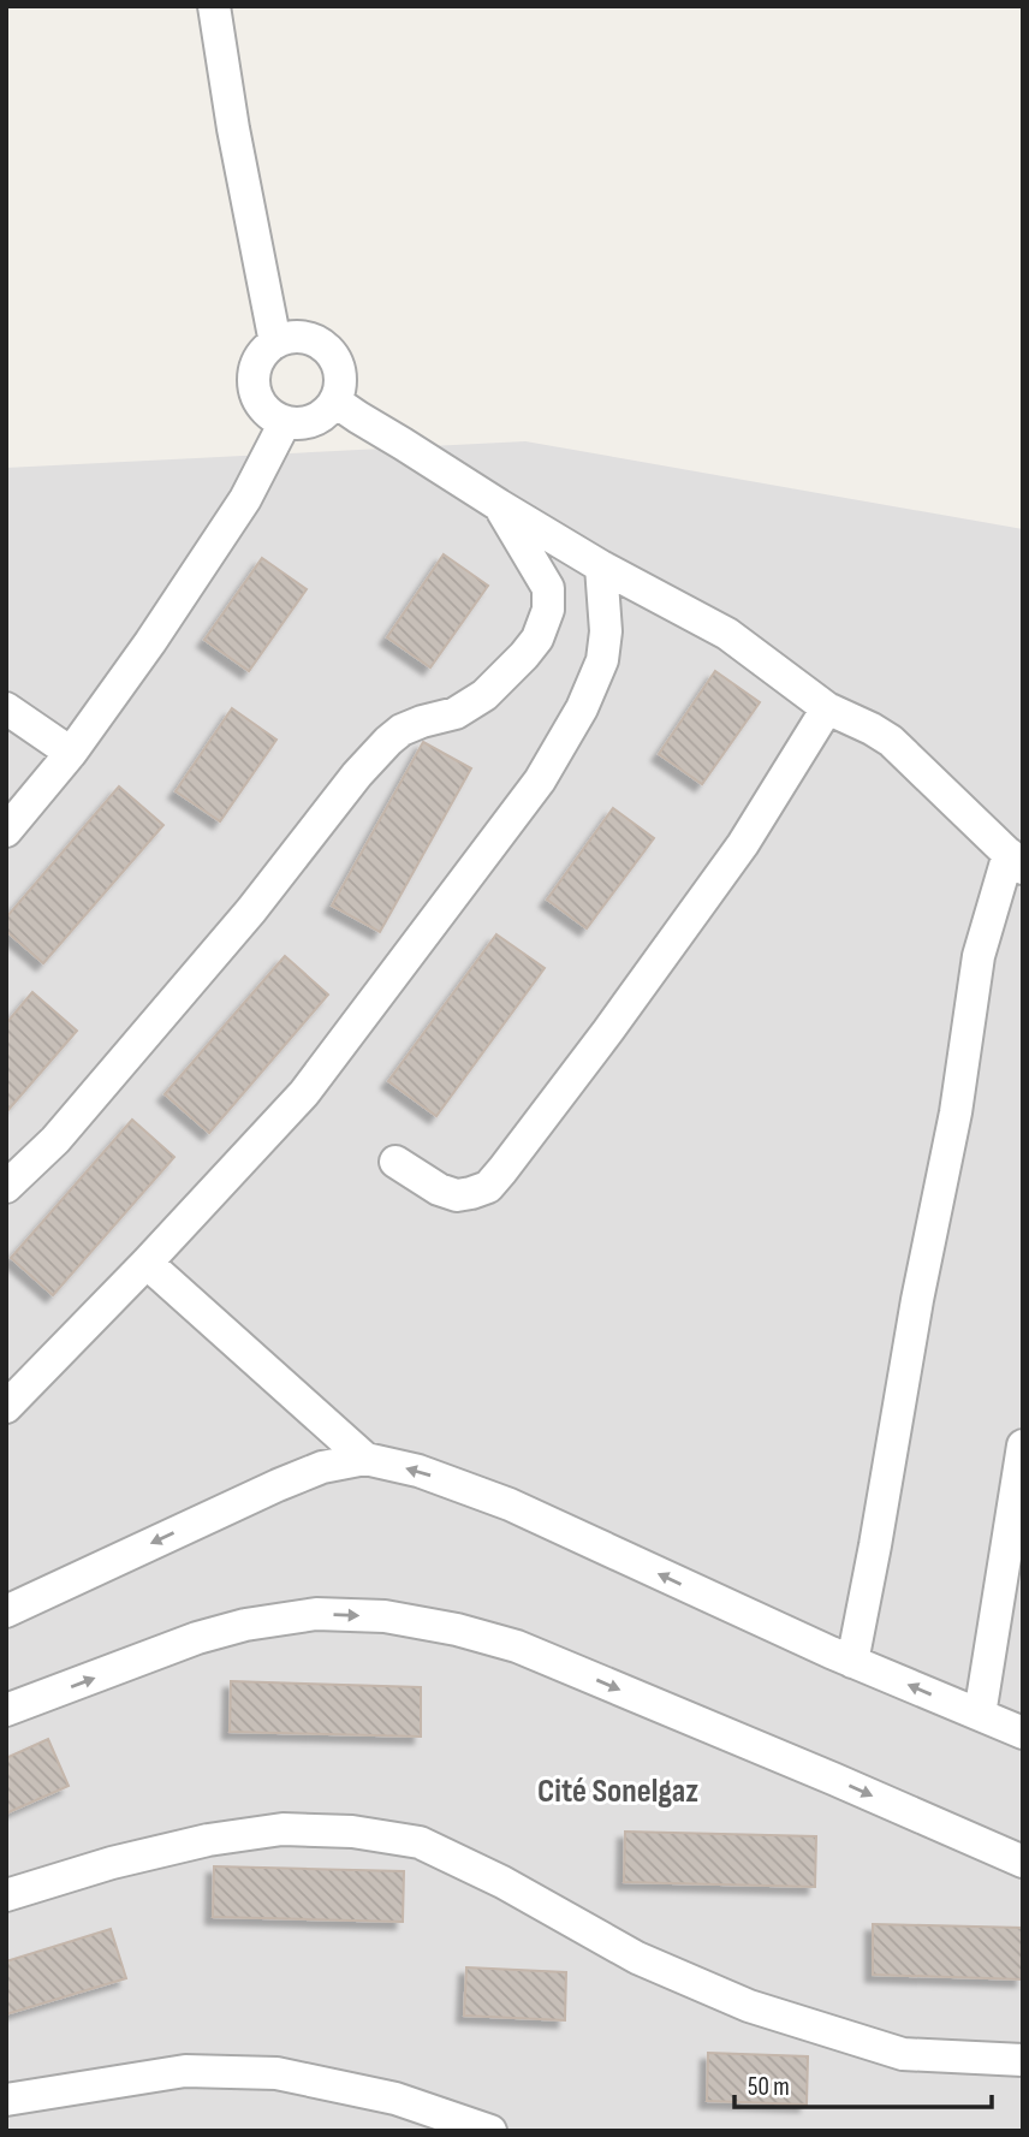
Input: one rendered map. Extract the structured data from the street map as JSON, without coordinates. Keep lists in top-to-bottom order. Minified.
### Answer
{"districts":["Cité Sonelgaz"],"scale_bar":"50 m"}
